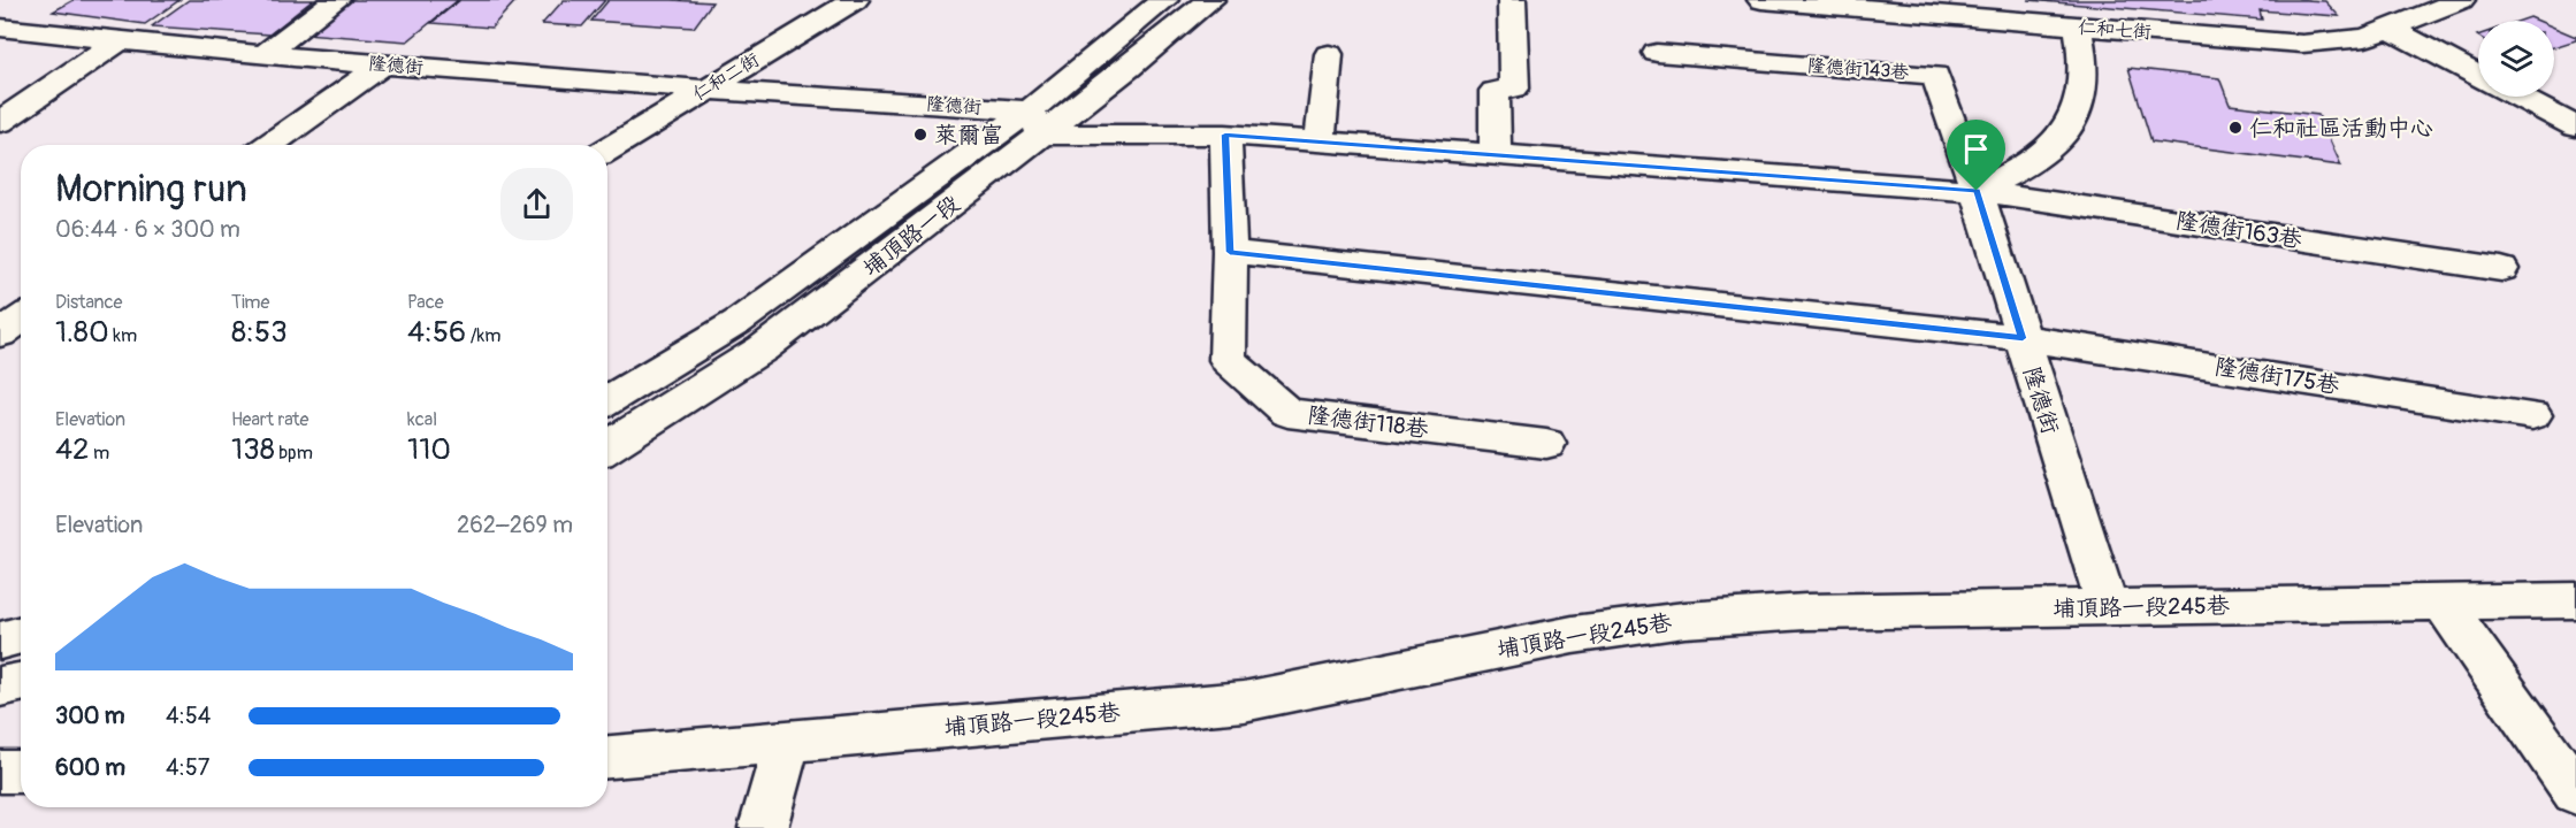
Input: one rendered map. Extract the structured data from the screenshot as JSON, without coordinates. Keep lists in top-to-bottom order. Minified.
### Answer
{"streets":{"street":["仁和七街","隆德街","隆德街143巷","仁和二街","隆德街163巷","埔頂路一段","隆德街175巷","隆德街118巷","埔頂路一段245巷"]},"crossings":[["隆德街","隆德街143巷"],["隆德街","仁和二街"],["隆德街","隆德街163巷"],["隆德街","埔頂路一段"],["隆德街","隆德街175巷"],["隆德街","隆德街118巷"],["隆德街","埔頂路一段245巷"],["隆德街143巷","隆德街163巷"],["隆德街175巷","隆德街118巷"]],"places":["仁和社區活動中心","萊爾富"],"page":{"heading":["Morning run","06:44 · 6 × 300 m"],"stats":[["Distance","1.80 km"],["Time","8:53"],["Pace","4:56 /km"],["Elevation","42 m"],["Heart rate","138 bpm"],["kcal","110"]],"chart":["Elevation","262–269 m"],"list":[{"name":"300 m","note":"4:54"},{"name":"600 m","note":"4:57"}]}}
